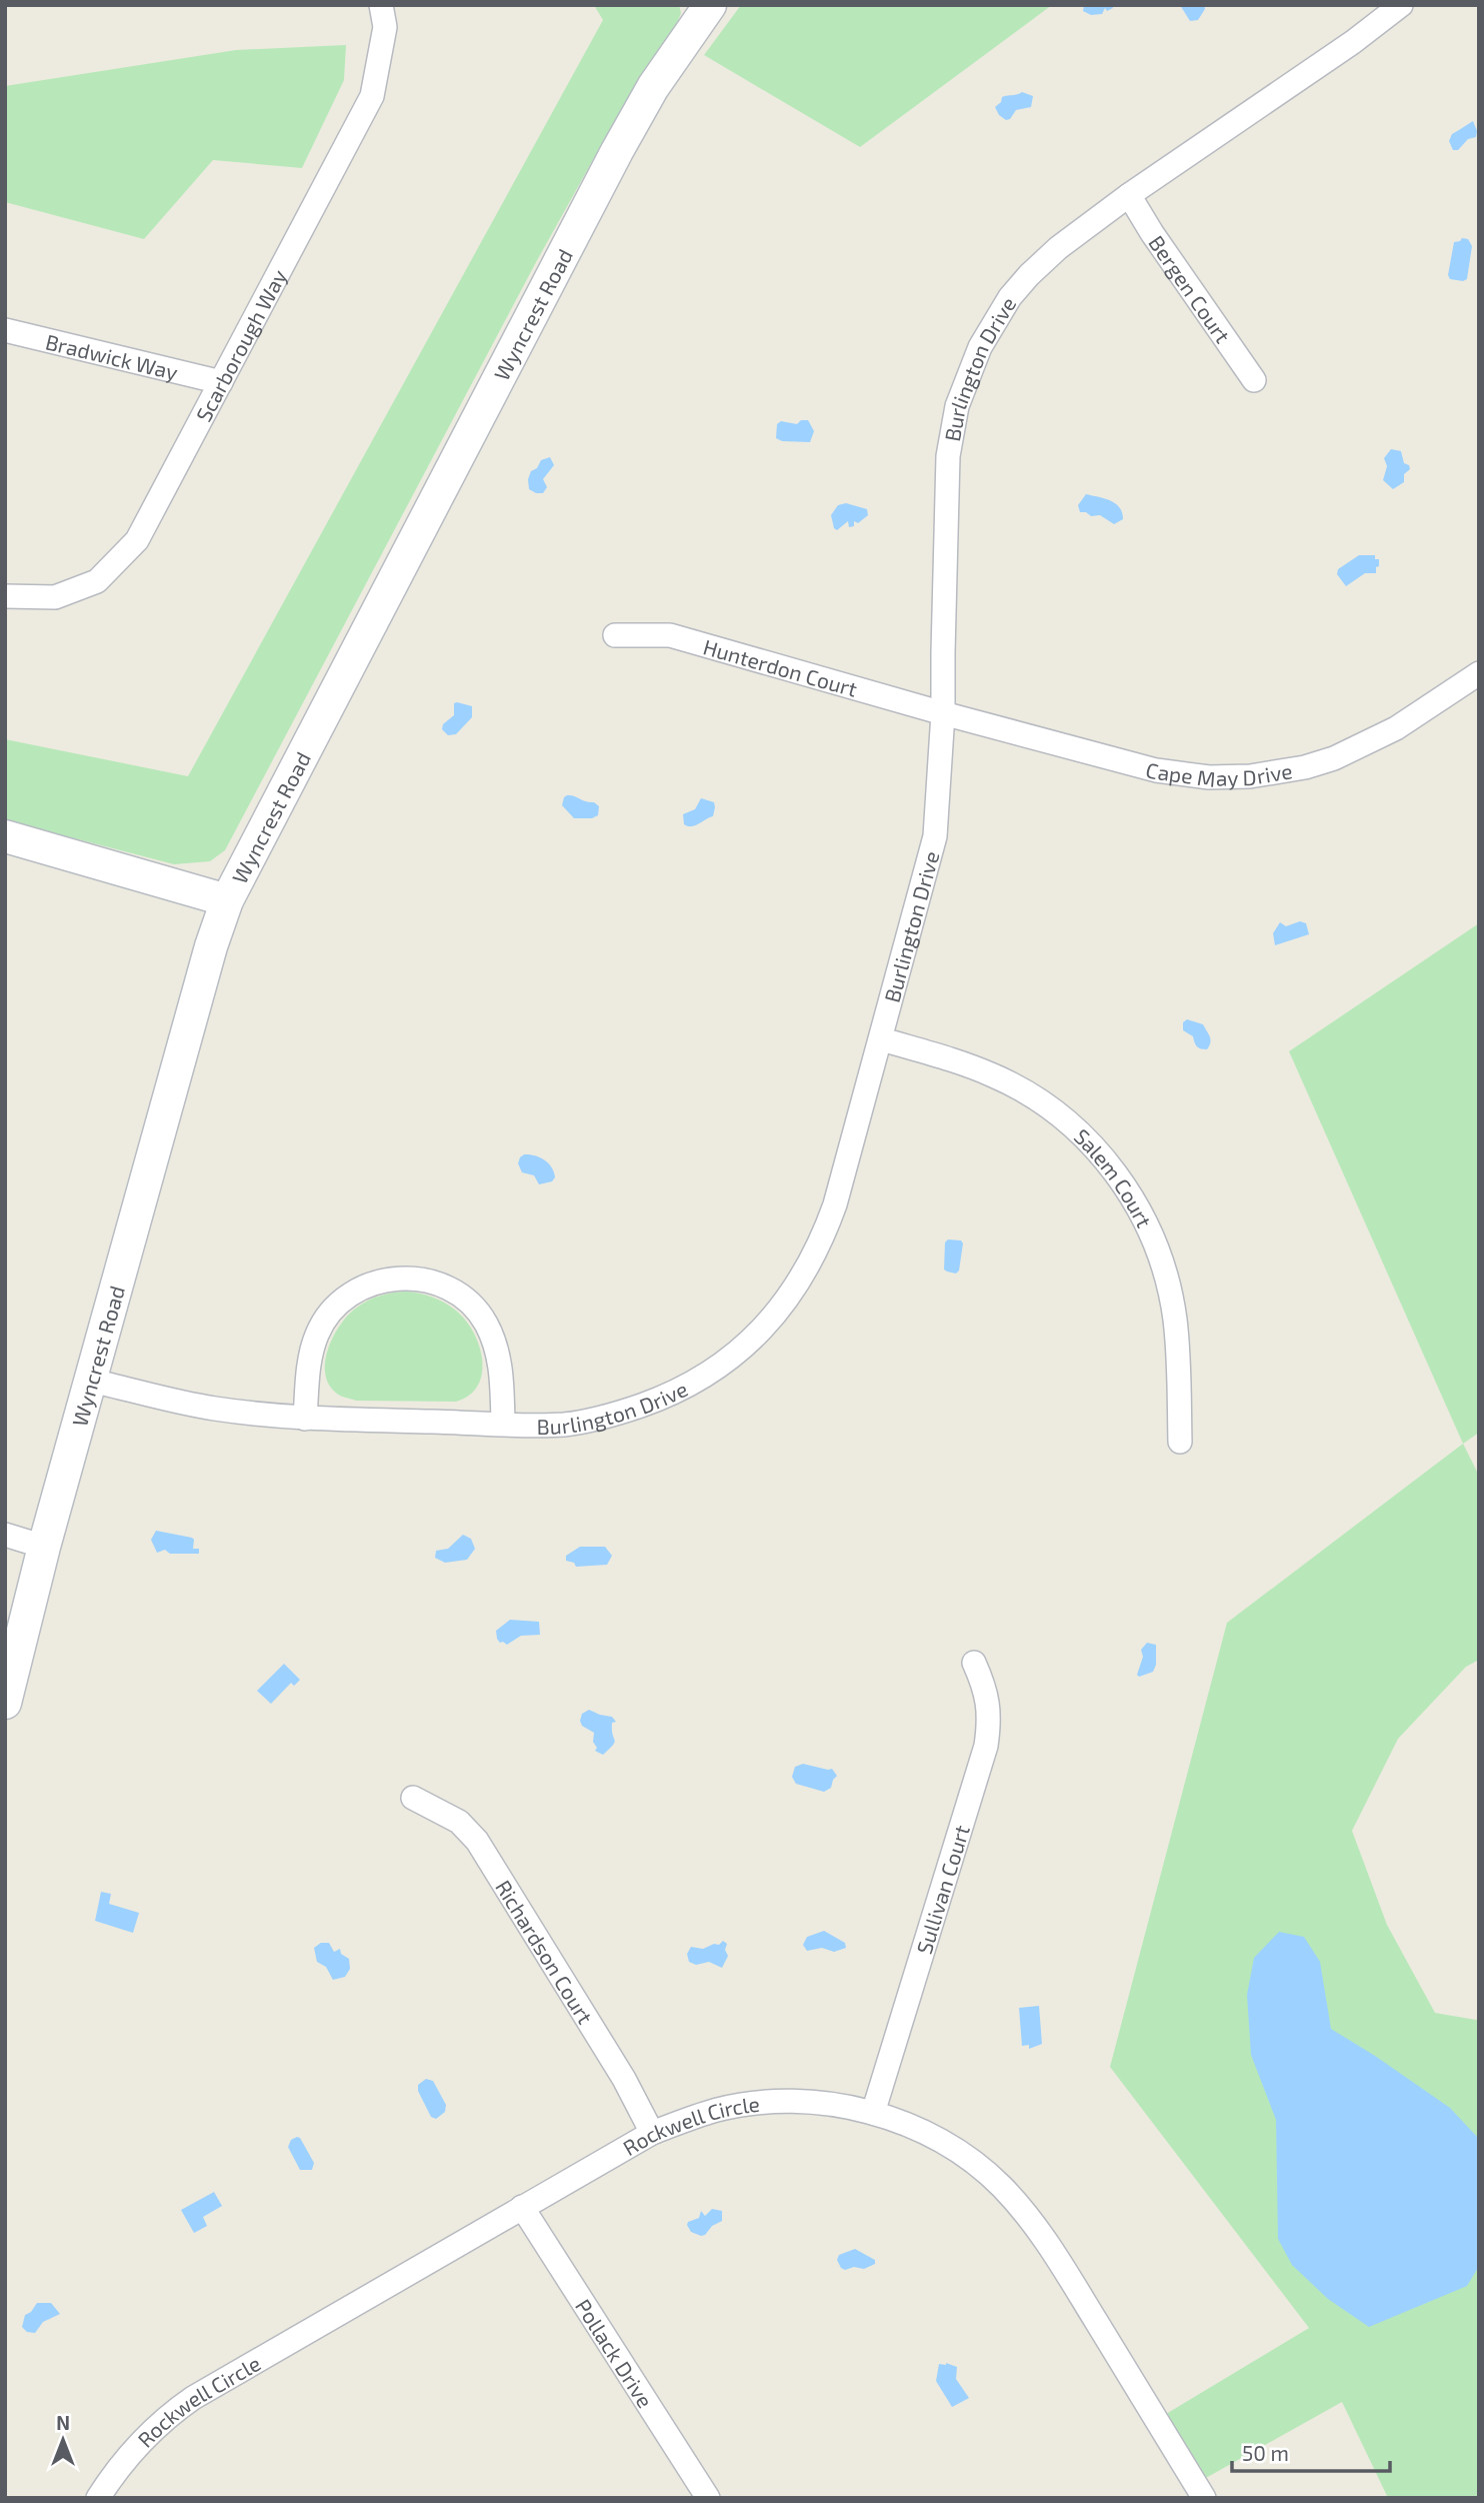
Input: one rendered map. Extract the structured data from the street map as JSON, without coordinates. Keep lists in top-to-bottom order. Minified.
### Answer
{"streets":{"street":["Bergen Court","Wyncrest Road","Scarborough Way","Bradwick Way","Burlington Drive","Hunterdon Court","Cape May Drive","Salem Court","Sullivan Court","Richardson Court","Rockwell Circle","Pollack Drive"]},"crossings":[["Bergen Court","Burlington Drive"],["Wyncrest Road","Burlington Drive"],["Scarborough Way","Bradwick Way"],["Burlington Drive","Hunterdon Court"],["Burlington Drive","Cape May Drive"],["Burlington Drive","Salem Court"],["Hunterdon Court","Cape May Drive"],["Sullivan Court","Rockwell Circle"],["Richardson Court","Rockwell Circle"],["Rockwell Circle","Pollack Drive"]],"scale_bar":"50 m","north":"top"}
